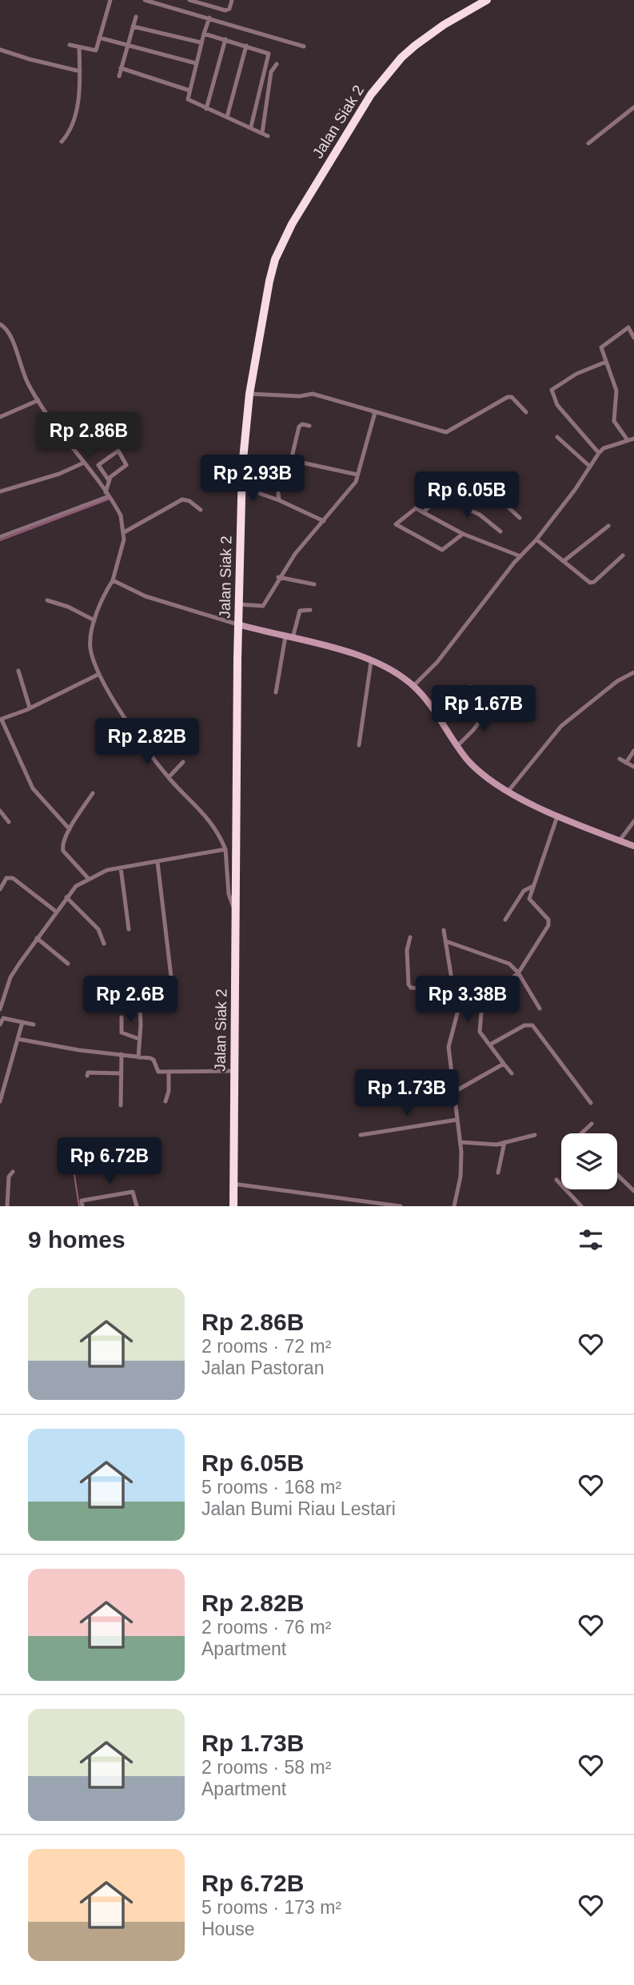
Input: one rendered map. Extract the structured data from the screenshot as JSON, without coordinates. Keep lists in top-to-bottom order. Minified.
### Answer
{"streets":{"highway":["Jalan Siak 2"]},"page":{"price":["Rp 2.86B","Rp 2.93B","Rp 6.05B","Rp 1.67B","Rp 2.82B","Rp 2.6B","Rp 3.38B","Rp 1.73B","Rp 6.72B"],"heading":"9 homes","list":[{"name":"Rp 2.86B","note":"2 rooms · 72 m² · Jalan Pastoran"},{"name":"Rp 6.05B","note":"5 rooms · 168 m² · Jalan Bumi Riau Lestari"},{"name":"Rp 2.82B","note":"2 rooms · 76 m² · Apartment"},{"name":"Rp 1.73B","note":"2 rooms · 58 m² · Apartment"},{"name":"Rp 6.72B","note":"5 rooms · 173 m² · House"}]}}
